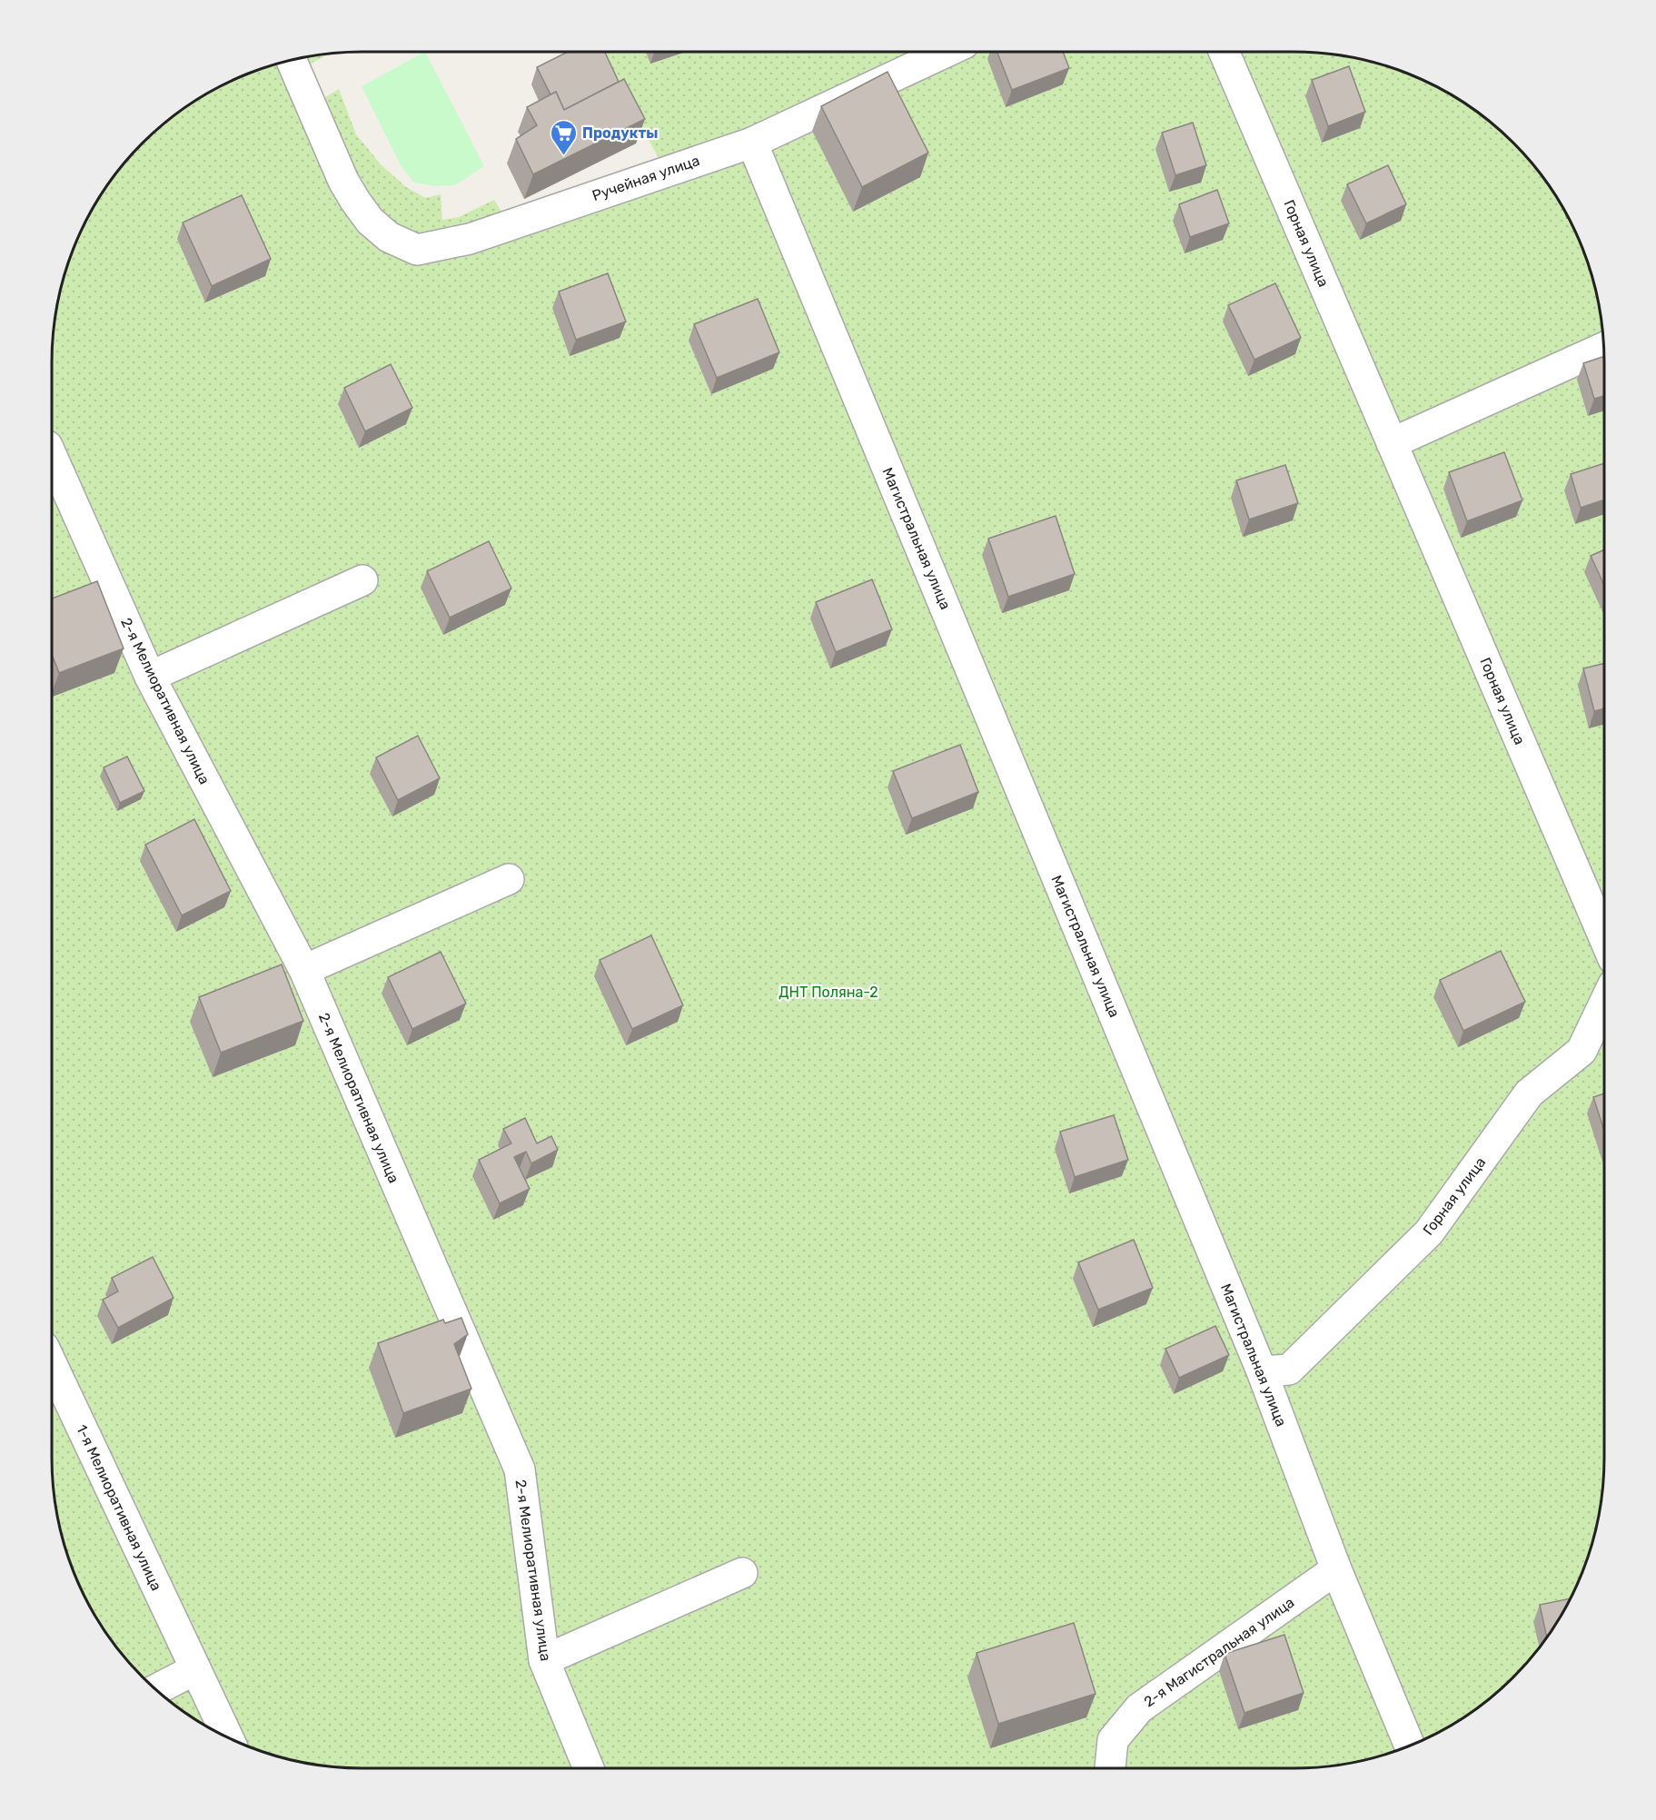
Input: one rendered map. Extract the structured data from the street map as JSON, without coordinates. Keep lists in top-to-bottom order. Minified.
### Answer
{"streets":{"street":["Ручейная улица","Горная улица","Магистральная улица","2-я Мелиоративная улица","1-я Мелиоративная улица","2-я Магистральная улица"]},"crossings":[["Ручейная улица","Магистральная улица"],["Горная улица","Магистральная улица"],["Магистральная улица","2-я Магистральная улица"]],"parks":["ДНТ Поляна-2"],"places":{"supermarket":["Продукты"]}}
